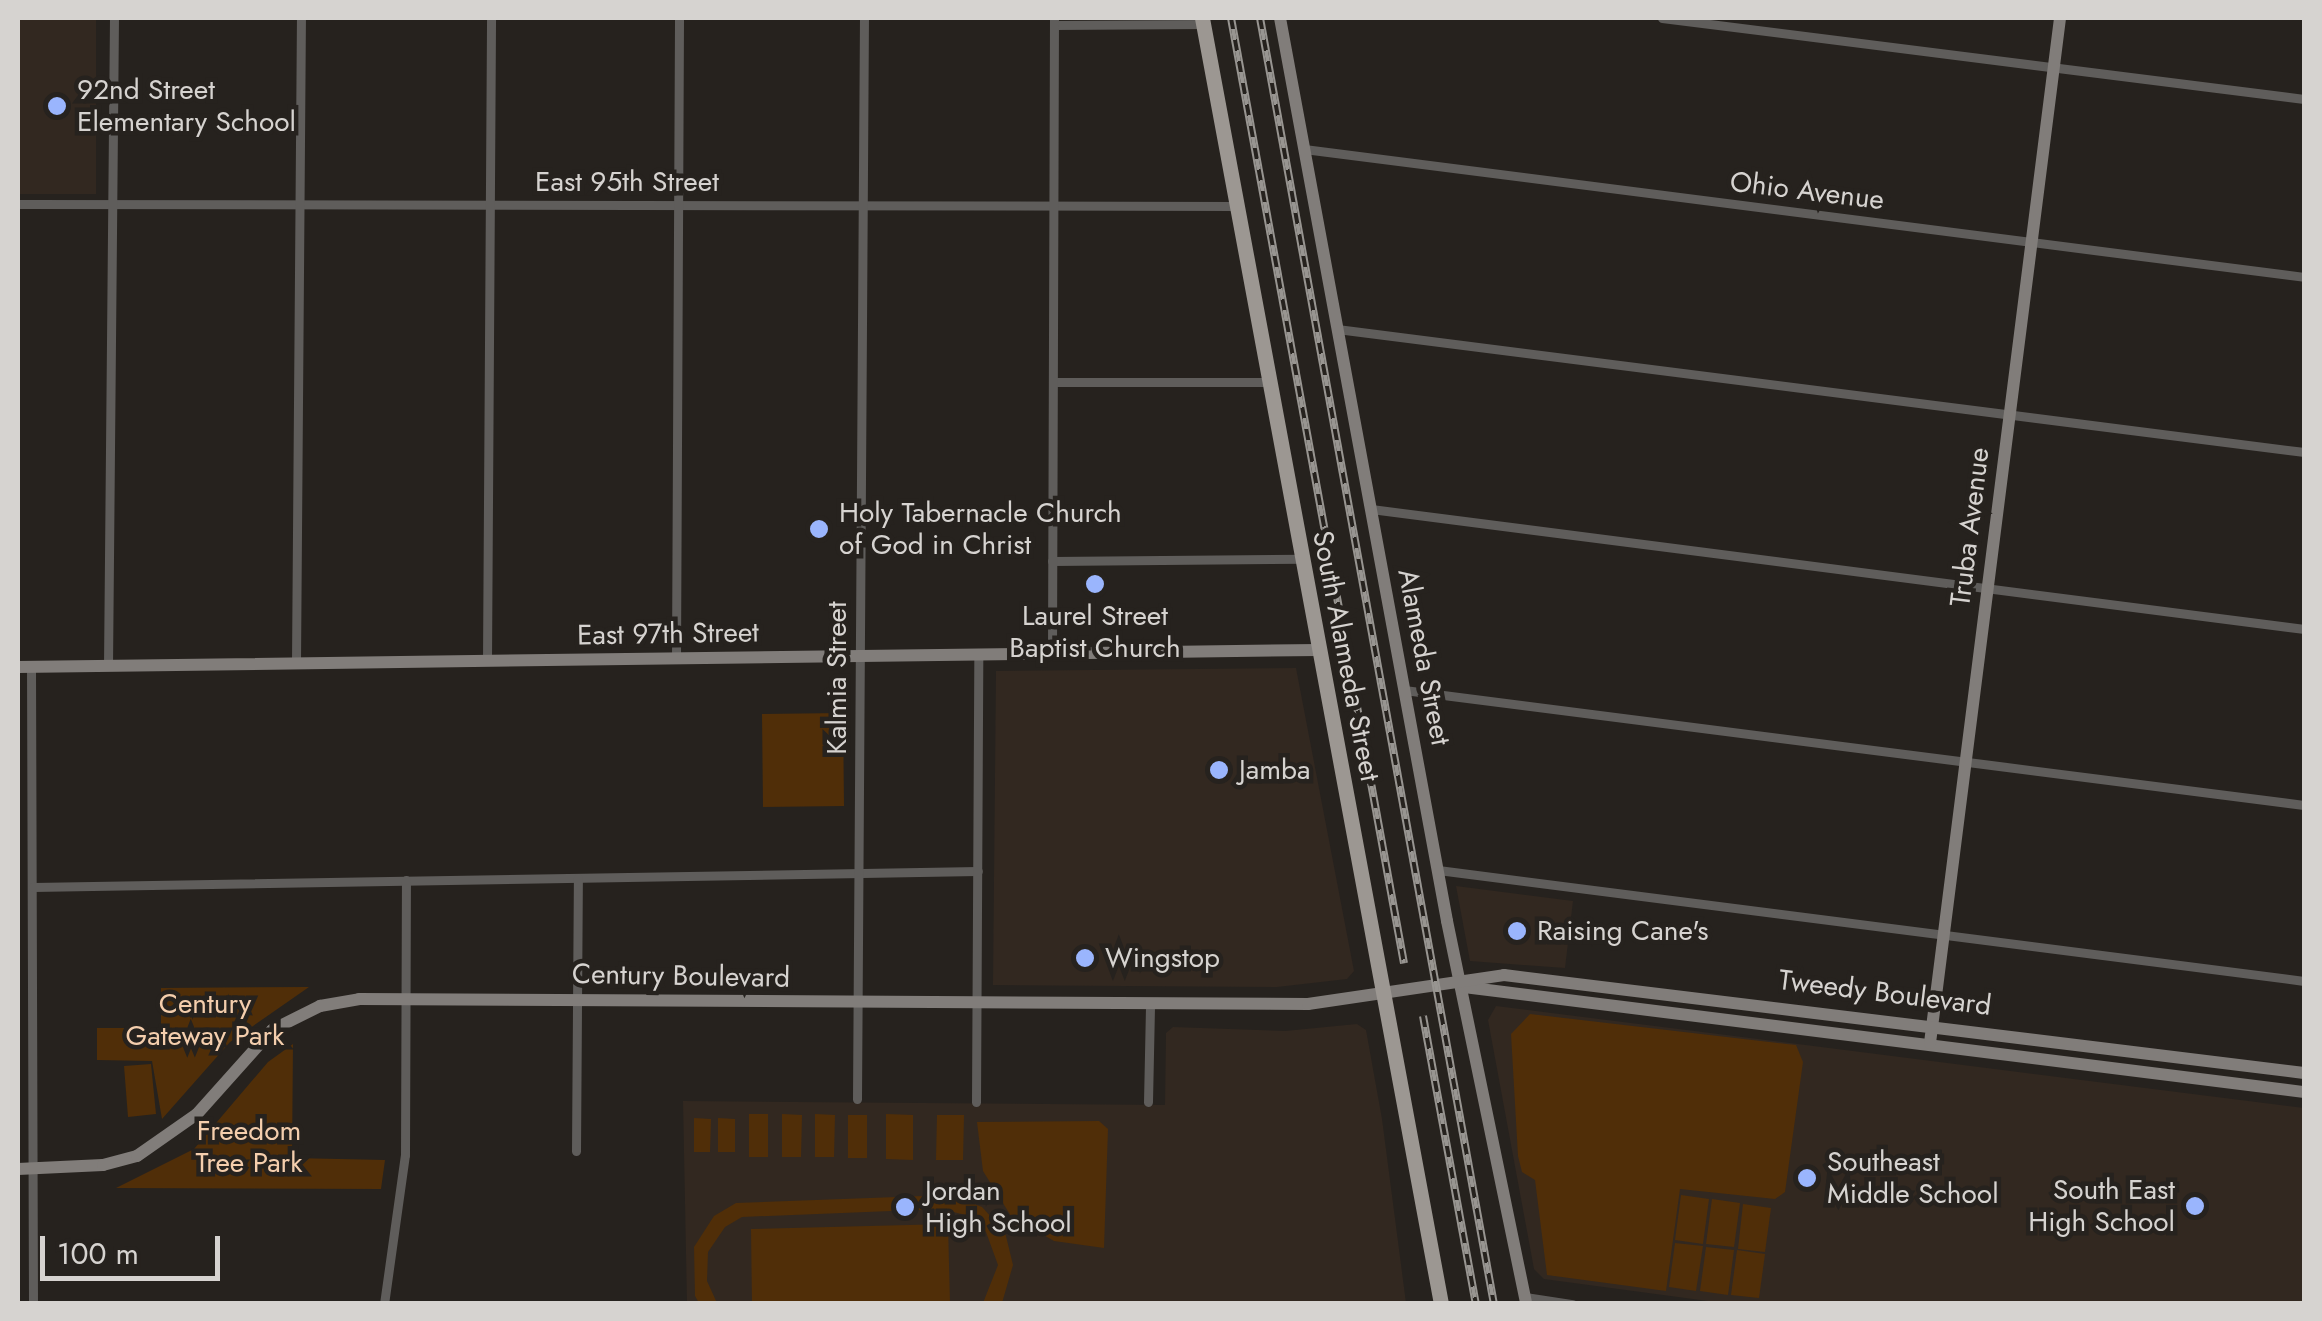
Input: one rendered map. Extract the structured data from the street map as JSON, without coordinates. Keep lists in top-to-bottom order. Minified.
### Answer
{"streets":{"main road":["South Alameda Street"],"street":["East 95th Street","Ohio Avenue","Truba Avenue","East 97th Street","Alameda Street","Kalmia Street","Century Boulevard","Tweedy Boulevard"]},"crossings":[["East 95th Street","South Alameda Street"],["East 95th Street","Kalmia Street"],["Ohio Avenue","Truba Avenue"],["Ohio Avenue","Alameda Street"],["Truba Avenue","Tweedy Boulevard"],["East 97th Street","South Alameda Street"],["East 97th Street","Kalmia Street"],["South Alameda Street","Century Boulevard"],["South Alameda Street","Tweedy Boulevard"],["Alameda Street","Tweedy Boulevard"],["Kalmia Street","Century Boulevard"],["Century Boulevard","Tweedy Boulevard"]],"parks":["Century Gateway Park","Freedom Tree Park"],"places":["92nd Street Elementary School","Holy Tabernacle Church of God in Christ","Laurel Street Baptist Church","Jamba","Raising Cane's","Wingstop","Southeast Middle School","South East High School","Jordan High School"],"scale_bar":"100 m"}
